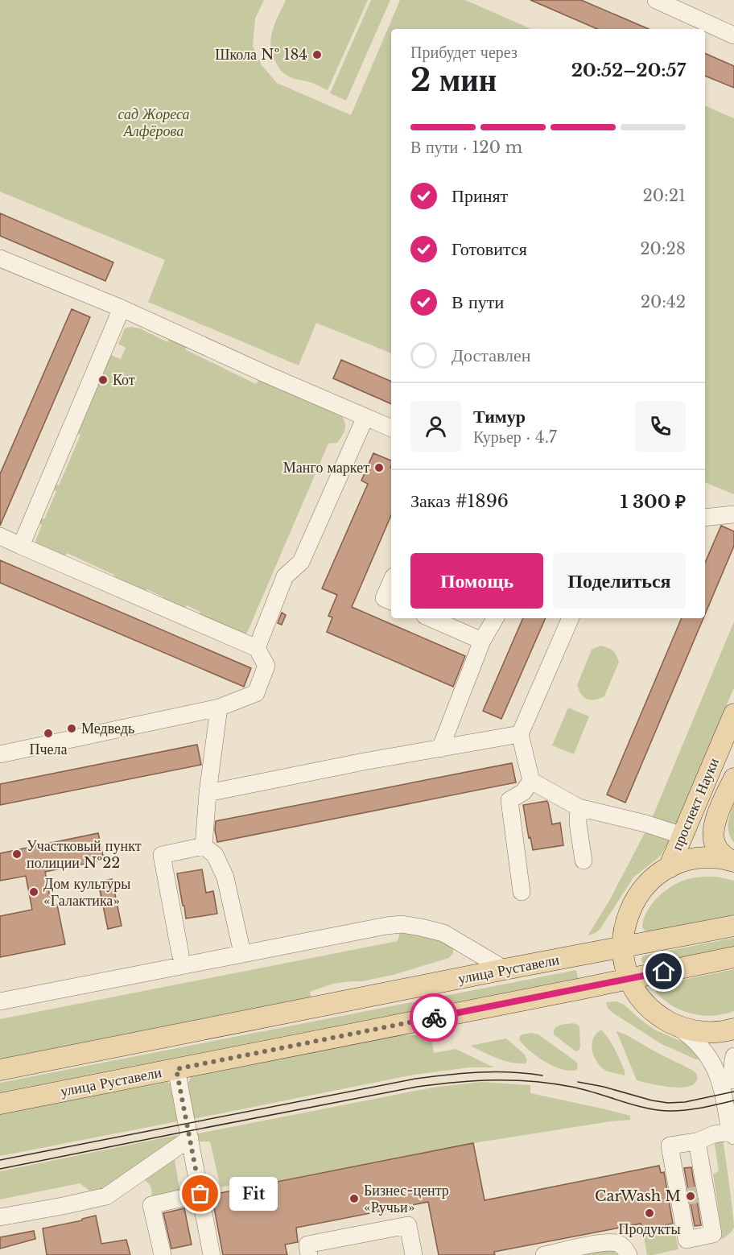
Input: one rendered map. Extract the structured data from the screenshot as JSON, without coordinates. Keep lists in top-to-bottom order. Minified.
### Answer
{"streets":{"main road":["проспект Науки","улица Руставели"]},"crossings":[["проспект Науки","улица Руставели"]],"parks":["сад Жореса Алфёрова"],"places":["Школа № 184","Кот","Манго маркет","Медведь","Пчела","Участковый пункт полиции №22","Дом культуры «Галактика»","Fit","CarWash M","Бизнес-центр «Ручьи»","Продукты"],"page":{"heading":["2 мин","Прибудет через","20:52–20:57"],"panel":["Тимур","Курьер · 4.7","Заказ #1896","1 300 ₽"],"bar":"В пути · 120 m","list":[["Принят","20:21"],["Готовится","20:28"],["В пути","20:42"],"Доставлен"],"buttons":["Помощь","Поделиться"],"bubble":"Fit"}}
